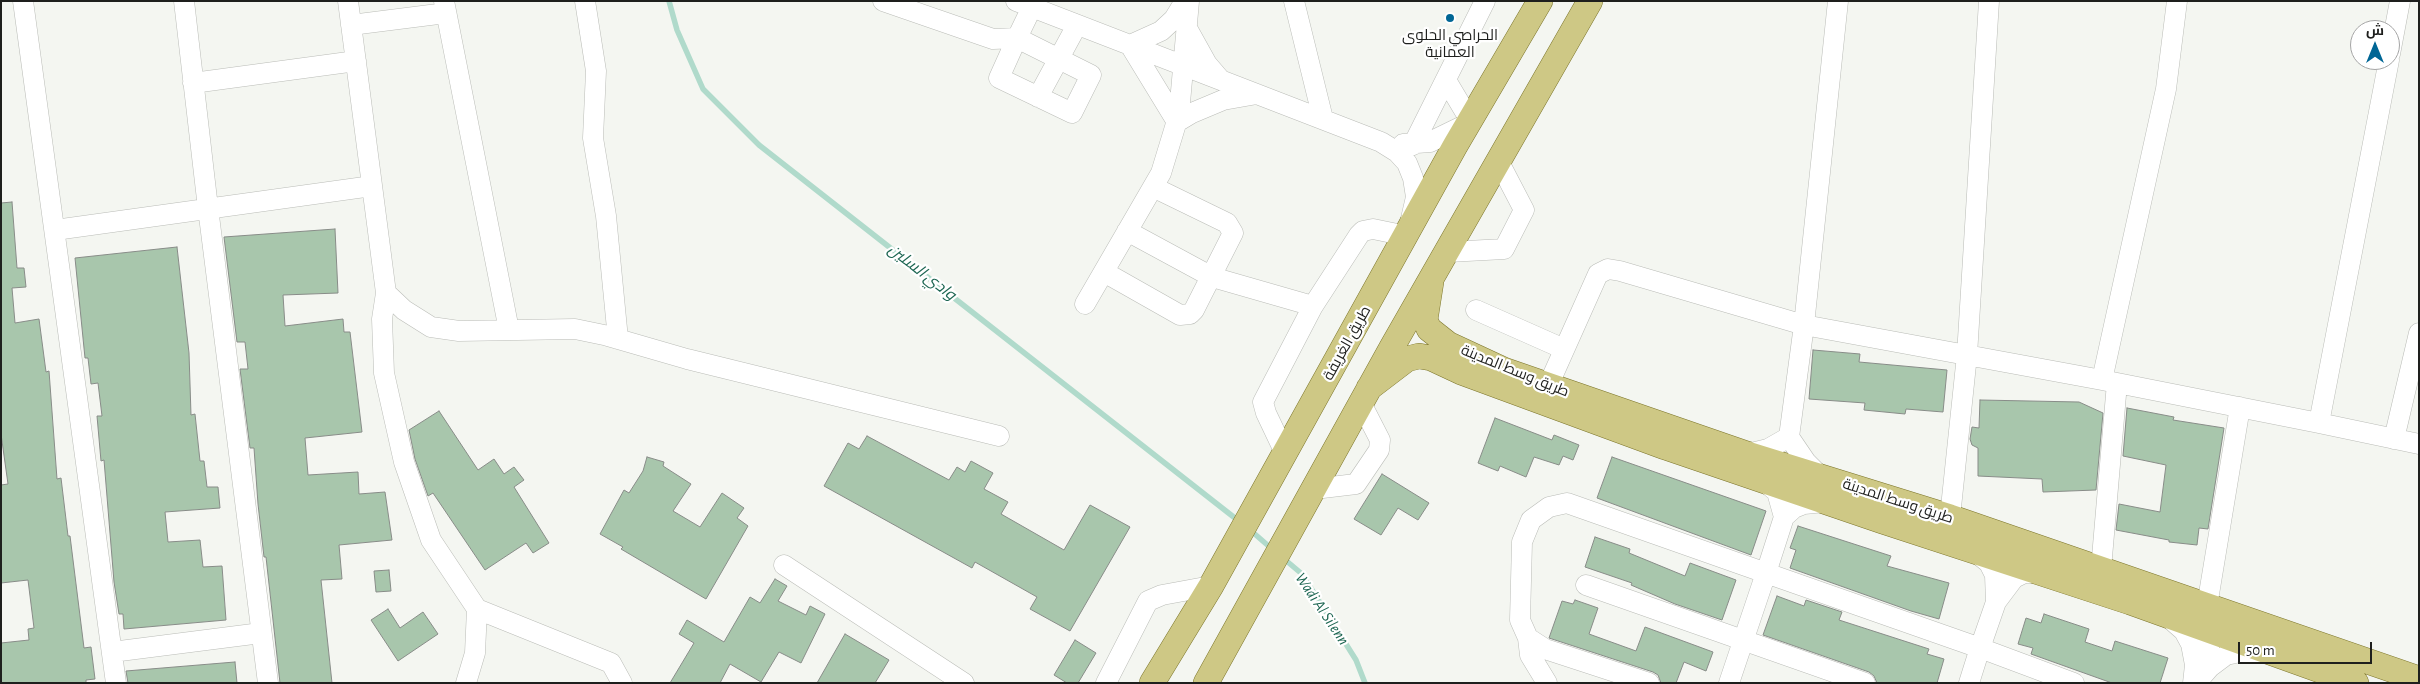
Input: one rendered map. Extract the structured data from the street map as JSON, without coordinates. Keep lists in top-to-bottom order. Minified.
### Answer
{"streets":{"main road":["طريق الغريفة","طريق وسط المدينة"]},"water":["وادي السلين","Wadi Al Silenn"],"places":["الحراصي الحلوى العمانية"],"scale_bar":"50 m","north":"top"}
